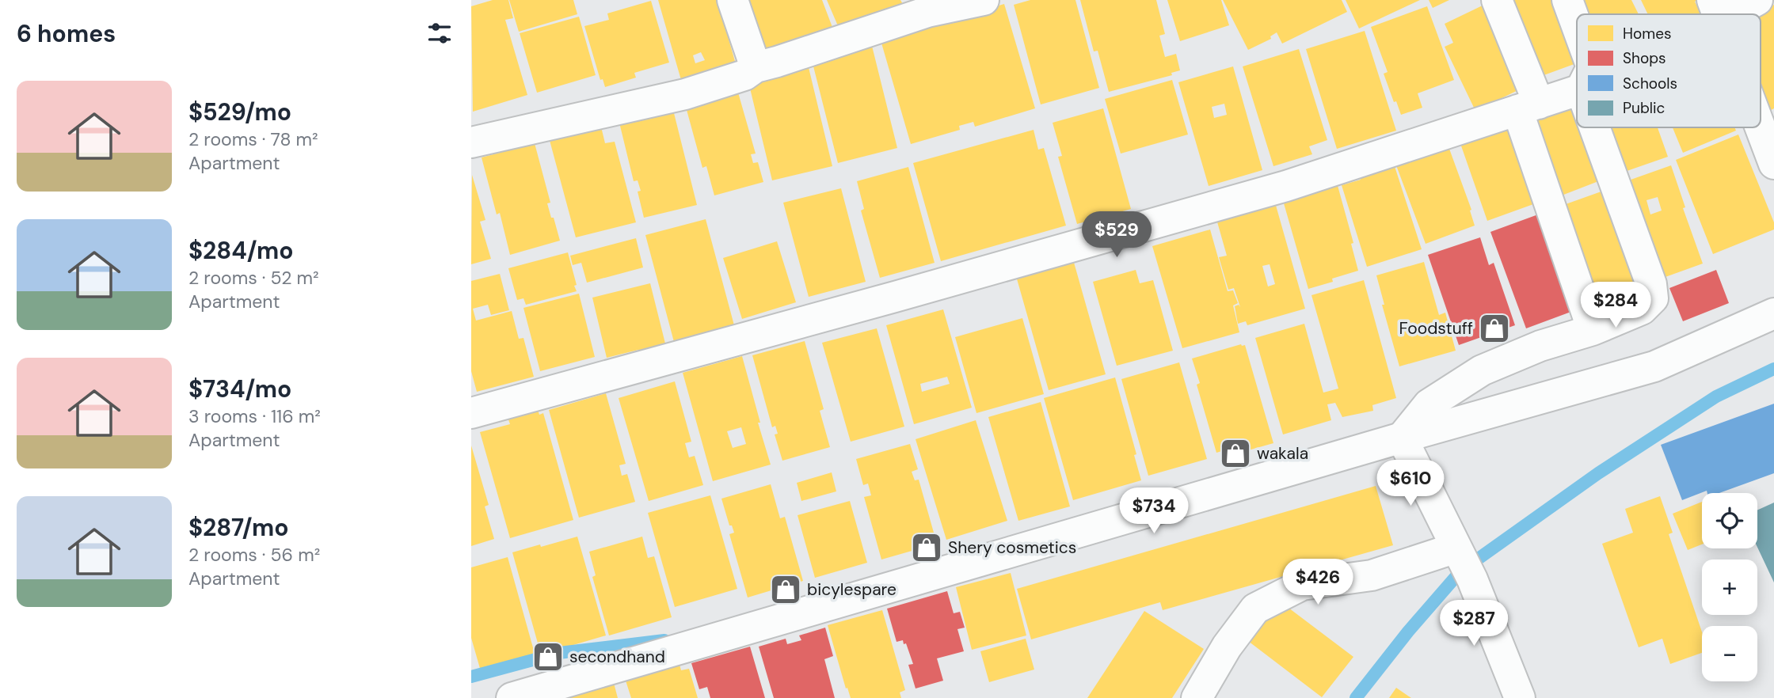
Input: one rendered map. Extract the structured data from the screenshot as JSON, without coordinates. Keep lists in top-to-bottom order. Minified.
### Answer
{"places":{"shop":["Foodstuff","wakala","Shery cosmetics","bicylespare","secondhand"]},"legend":["Homes","Shops","Schools","Public"],"page":{"heading":"6 homes","list":[{"name":"$529/mo","note":"2 rooms · 78 m² · Apartment"},{"name":"$284/mo","note":"2 rooms · 52 m² · Apartment"},{"name":"$734/mo","note":"3 rooms · 116 m² · Apartment"},{"name":"$287/mo","note":"2 rooms · 56 m² · Apartment"}],"price":["$529","$284","$610","$734","$426","$287"],"map_buttons":["+","−"]}}
